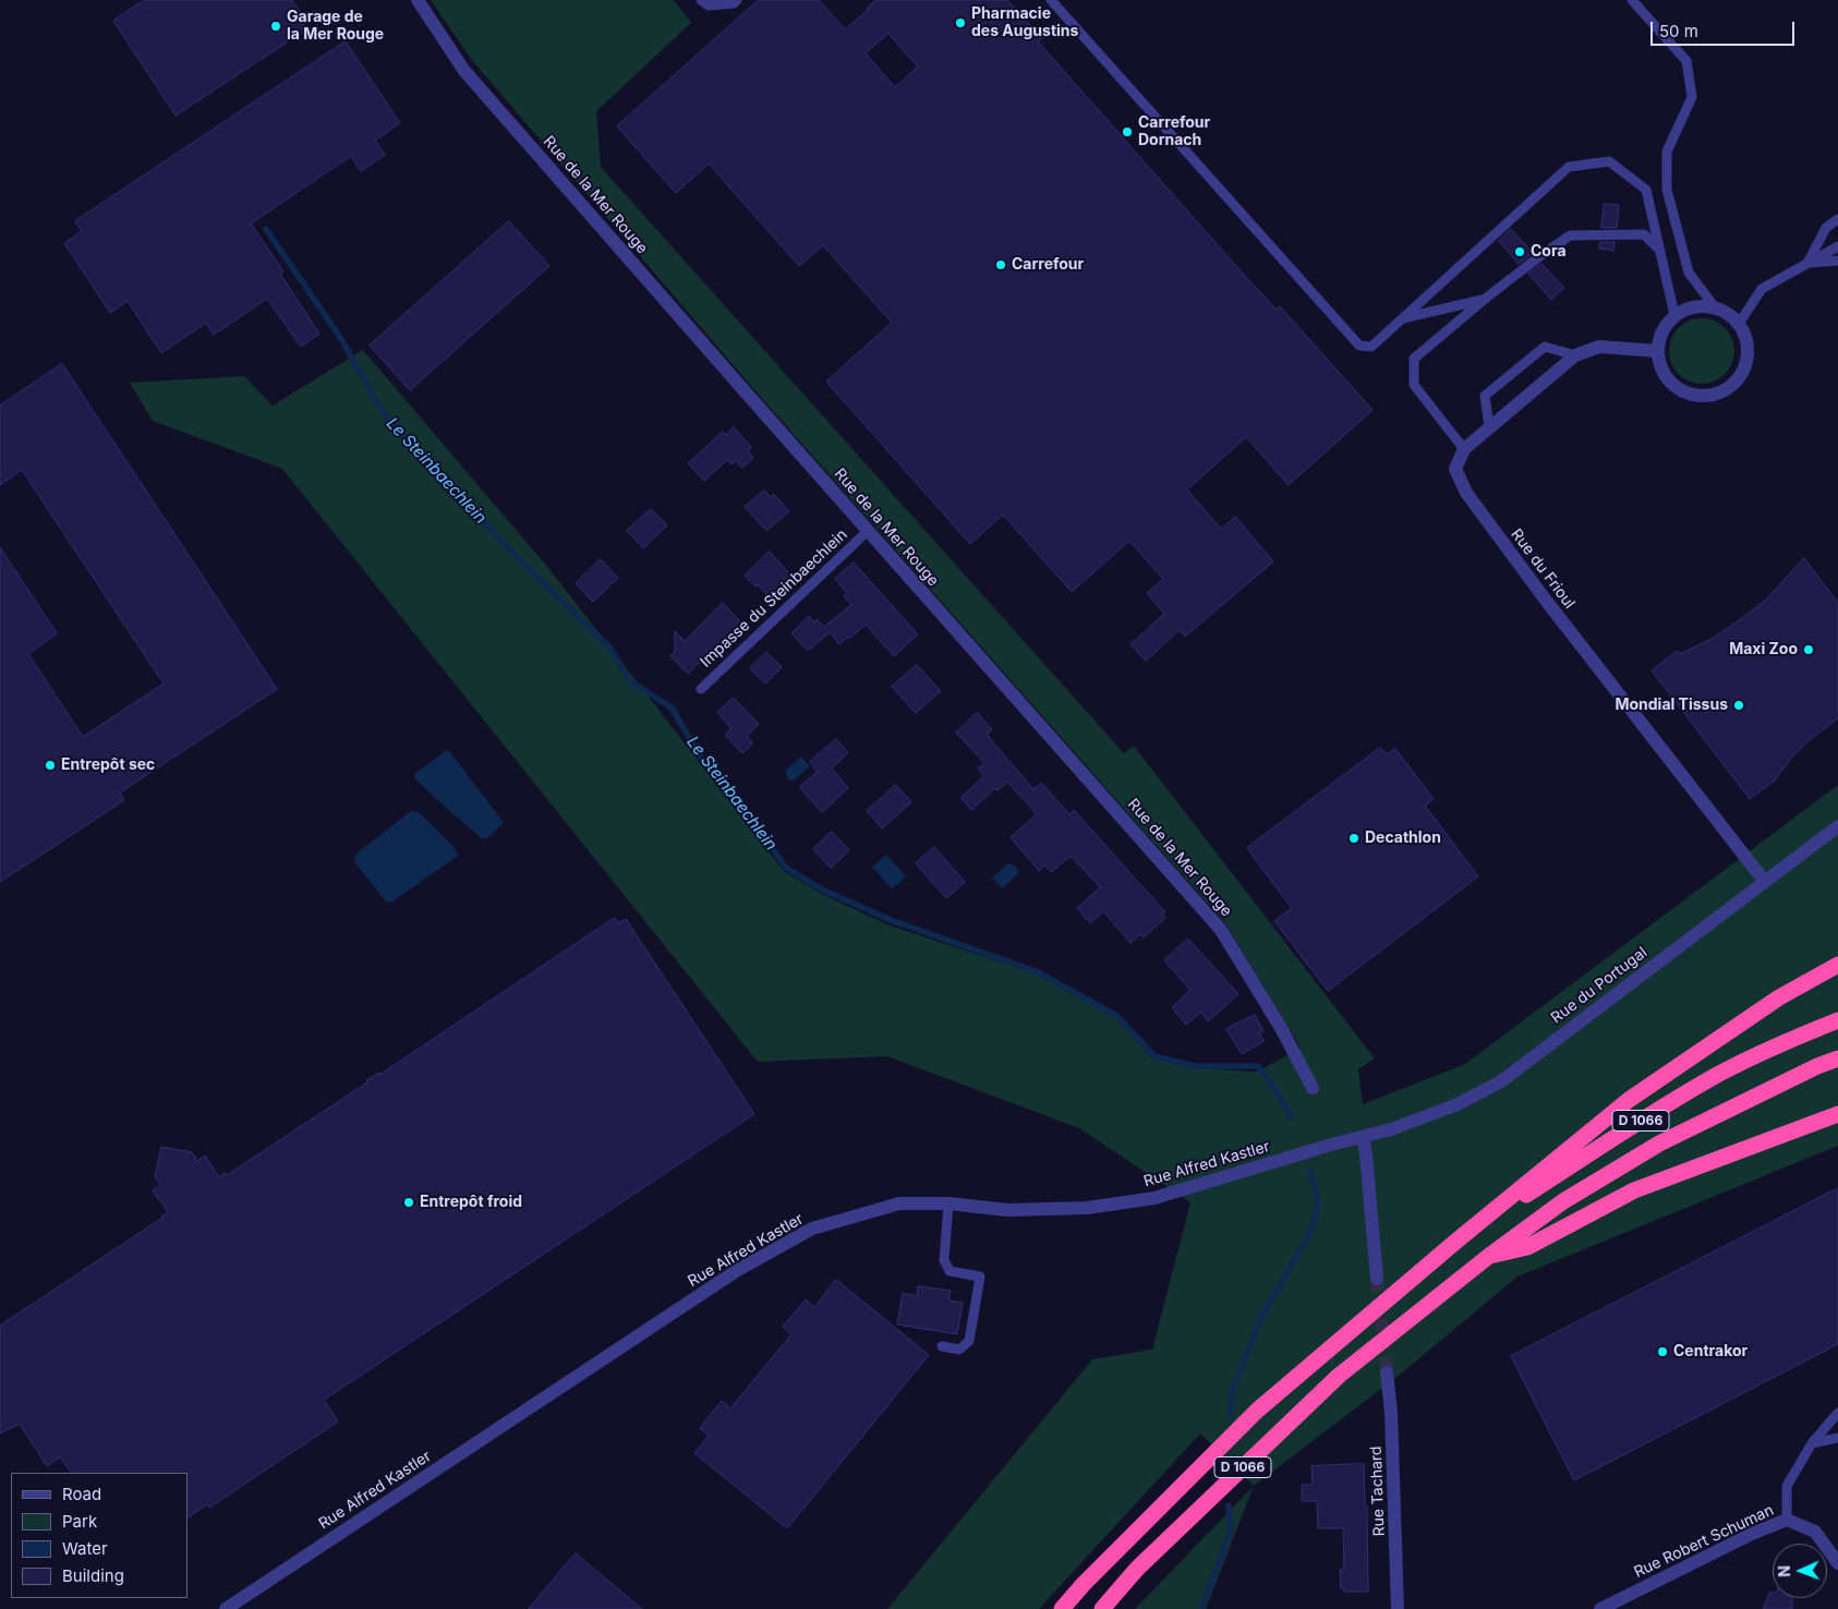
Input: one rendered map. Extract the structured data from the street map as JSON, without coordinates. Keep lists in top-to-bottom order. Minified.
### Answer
{"streets":{"highway":["D 1066"],"street":["Rue de la Mer Rouge","Rue du Frioul","Rue du Portugal","Rue Alfred Kastler","Rue Tachard","Rue Robert Schuman"],"lane":["Impasse du Steinbaechlein"]},"crossings":[["Rue de la Mer Rouge","Impasse du Steinbaechlein"],["Rue du Frioul","Rue du Portugal"],["Rue du Portugal","Rue Alfred Kastler"]],"water":["Le Steinbaechlein"],"places":["Pharmacie des Augustins","Garage de la Mer Rouge","Carrefour Dornach","Cora","Carrefour","Maxi Zoo","Mondial Tissus","Entrepôt sec","Decathlon","Entrepôt froid","Centrakor"],"legend":["Road","Park","Water","Building"],"scale_bar":"50 m","north":"left"}
